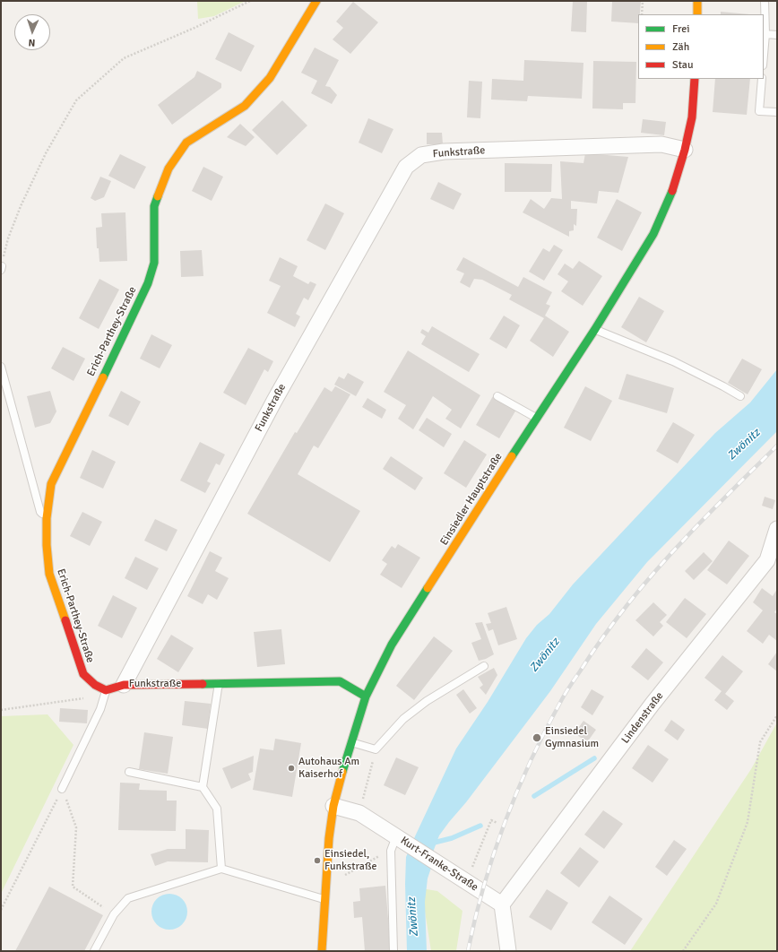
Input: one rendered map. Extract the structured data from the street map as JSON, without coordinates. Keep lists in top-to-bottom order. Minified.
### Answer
{"streets":{"street":["Funkstraße","Erich-Parthey-Straße","Einsiedler Hauptstraße","Lindenstraße","Kurt-Franke-Straße"]},"crossings":[["Funkstraße","Einsiedler Hauptstraße"],["Einsiedler Hauptstraße","Kurt-Franke-Straße"],["Lindenstraße","Kurt-Franke-Straße"]],"water":["Zwönitz"],"places":["Einsiedel Gymnasium","Autohaus Am Kaiserhof","Einsiedel, Funkstraße"],"legend":["Frei","Zäh","Stau"],"north":"bottom"}
